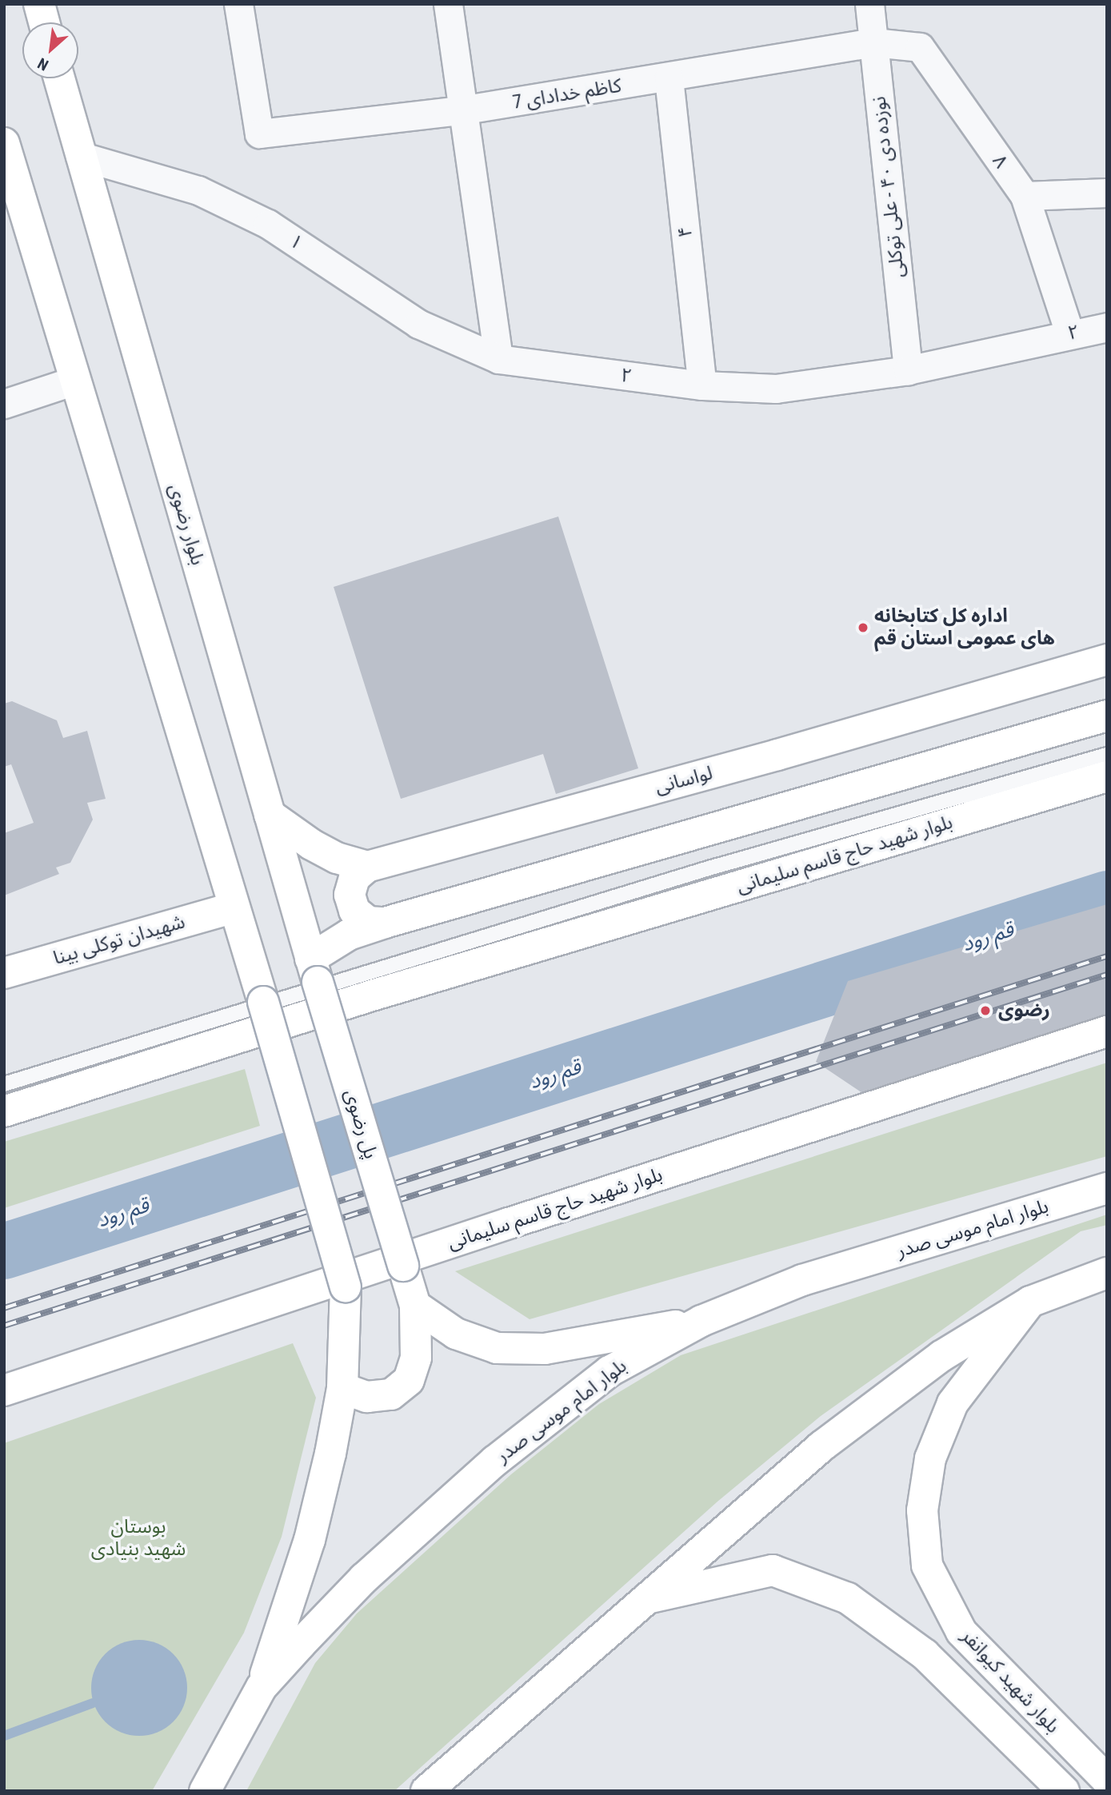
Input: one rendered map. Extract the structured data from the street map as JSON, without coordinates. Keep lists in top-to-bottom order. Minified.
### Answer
{"streets":{"main road":["بلوار رضوی","لواسانی","بلوار شهید حاج قاسم سلیمانی","شهیدان توکلی بینا","پل رضوی","بلوار امام موسی صدر","بلوار شهید کیوانفر"],"street":["7 کاظم خدادای","۸","نوزده دی ۴۰ - علی توکلی","۴","۱","۲"]},"crossings":[["7 کاظم خدادای","۸"],["7 کاظم خدادای","نوزده دی ۴۰ - علی توکلی"],["7 کاظم خدادای","۴"],["۸","نوزده دی ۴۰ - علی توکلی"],["۸","۲"],["نوزده دی ۴۰ - علی توکلی","۲"],["۴","۲"],["۱","۲"],["۱","بلوار رضوی"],["بلوار رضوی","پل رضوی"]],"water":["قم رود"],"parks":["بوستان شهید بنیادی"],"places":["اداره کل کتابخانه های عمومی استان قم","رضوی"],"north":"bottom left"}
